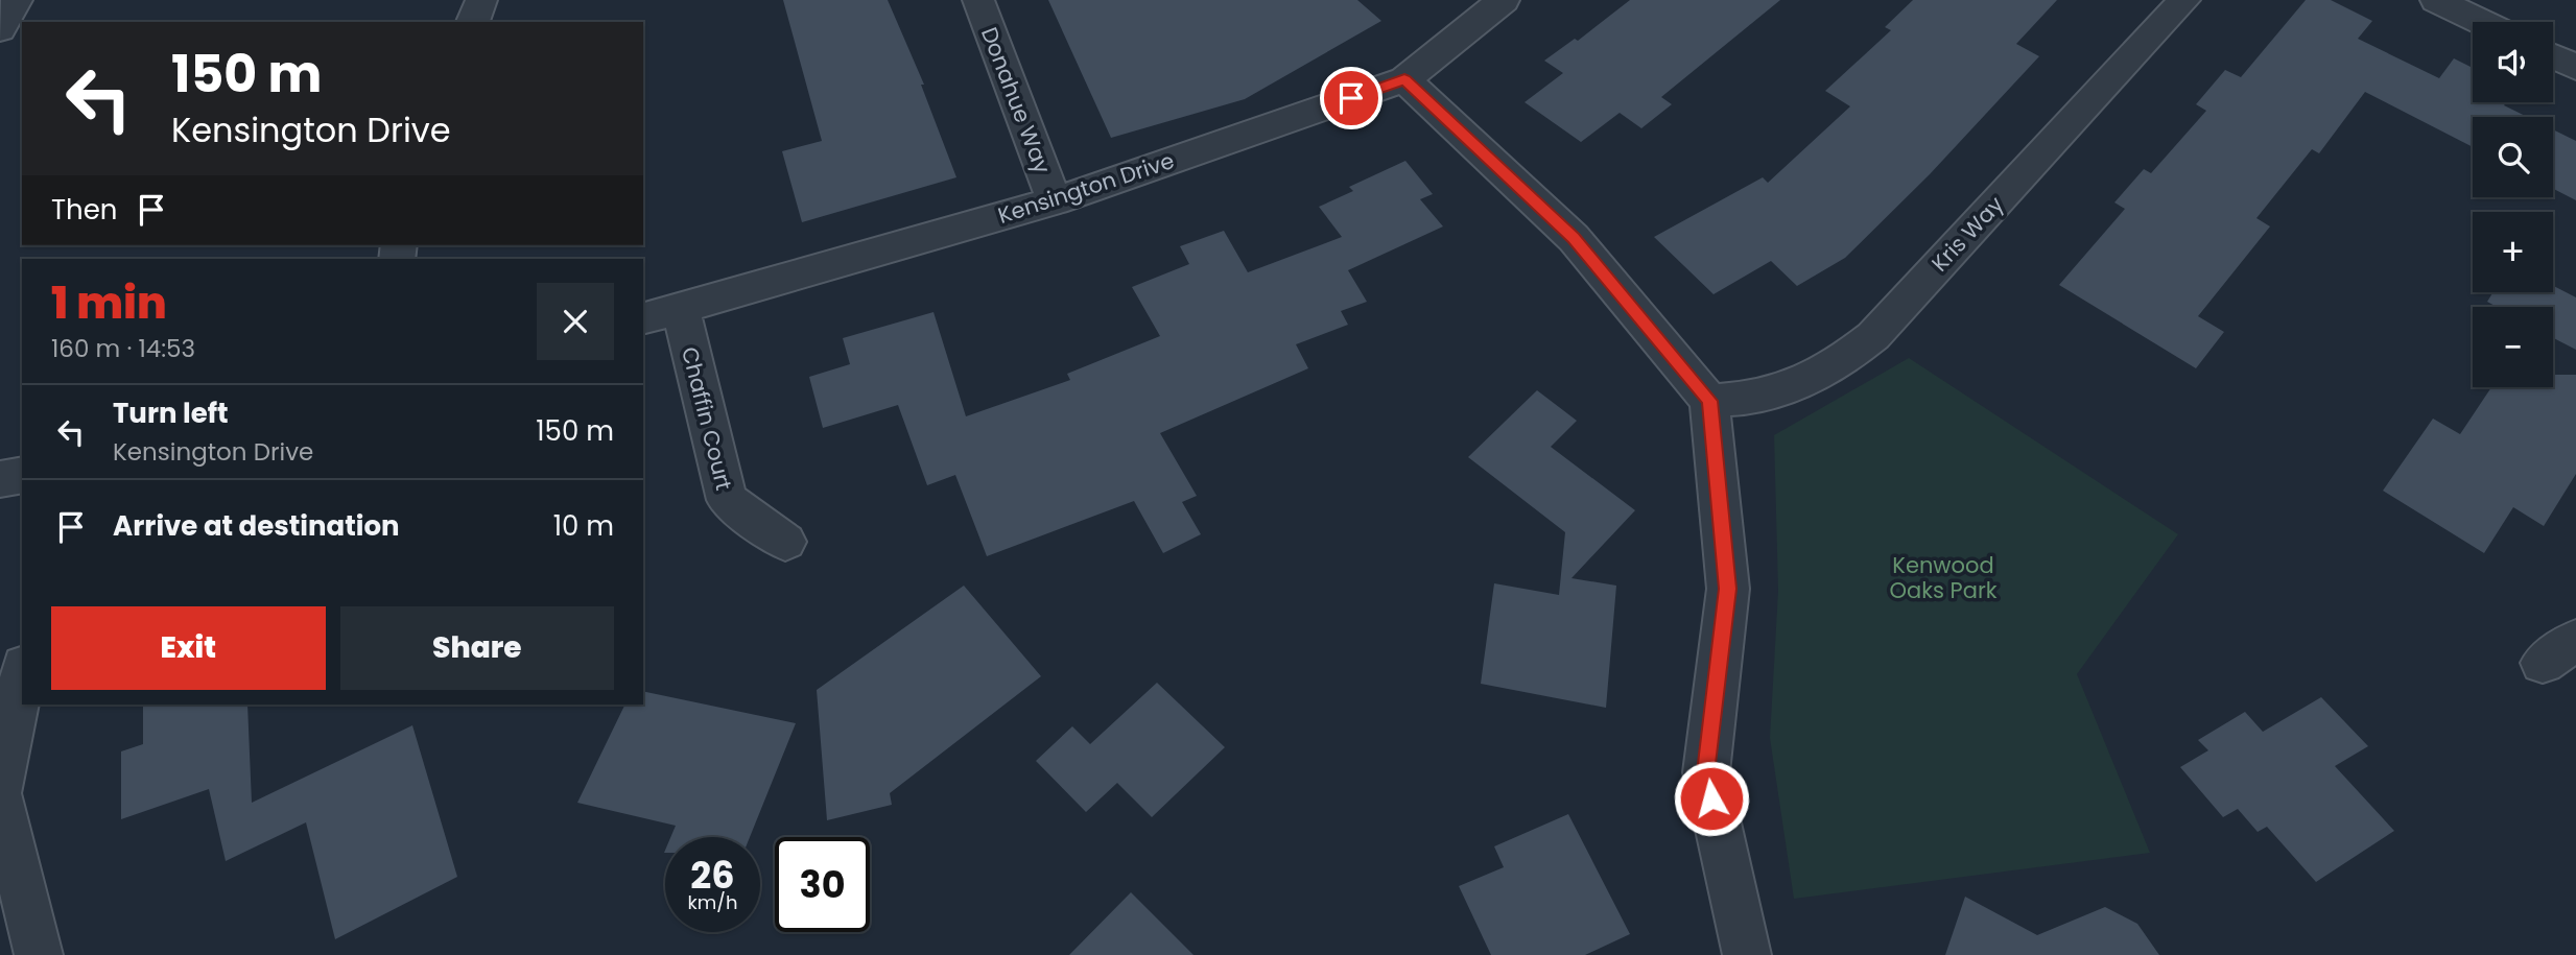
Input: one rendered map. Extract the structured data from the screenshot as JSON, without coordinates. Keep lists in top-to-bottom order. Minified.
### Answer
{"streets":{"street":["Donahue Way","Kensington Drive","Kris Way","Chaffin Court"]},"crossings":[["Donahue Way","Kensington Drive"],["Kensington Drive","Chaffin Court"]],"parks":["Kenwood Oaks Park"],"page":{"map_buttons":["+","−"],"turn":["150 m","Kensington Drive"],"then":"Then","heading":["1 min","160 m · 14:53"],"list":[{"name":"Turn left","note":"Kensington Drive","value":"150 m"},{"name":"Arrive at destination","value":"10 m"}],"buttons":["Exit","Share"],"speed":"26 km/h","limit":"30"}}
